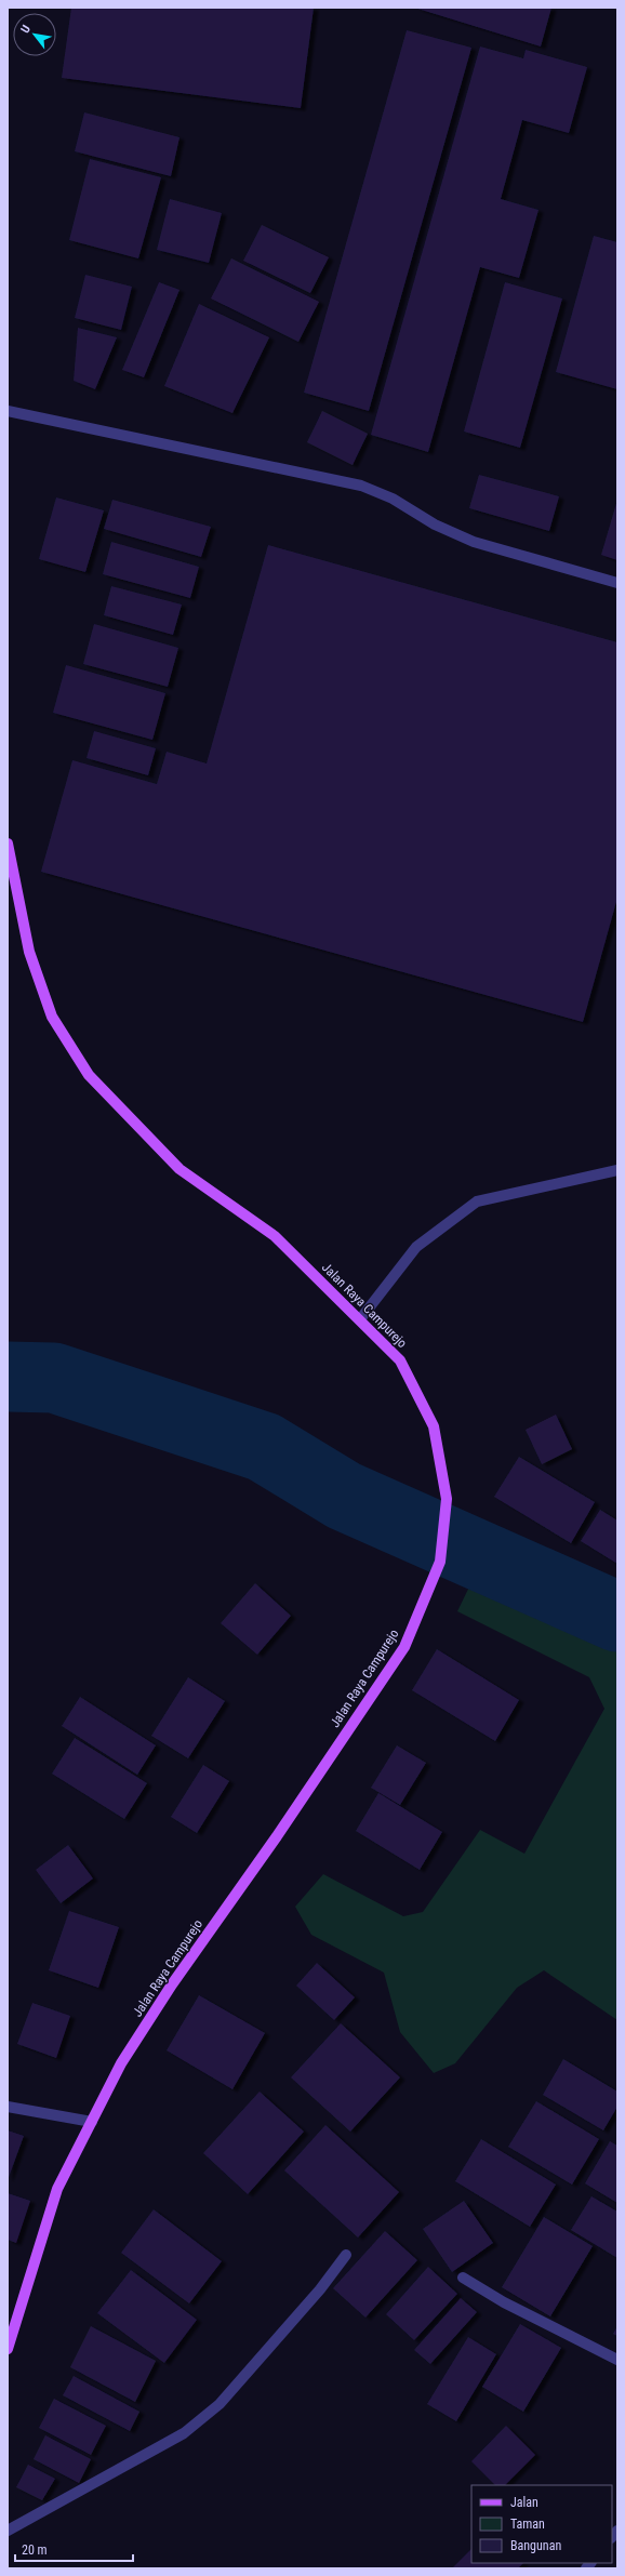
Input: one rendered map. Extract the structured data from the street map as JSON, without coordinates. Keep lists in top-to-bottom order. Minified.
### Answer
{"streets":{"main road":["Jalan Raya Campurejo"]},"legend":["Jalan","Taman","Bangunan"],"scale_bar":"20 m","north":"top left"}
